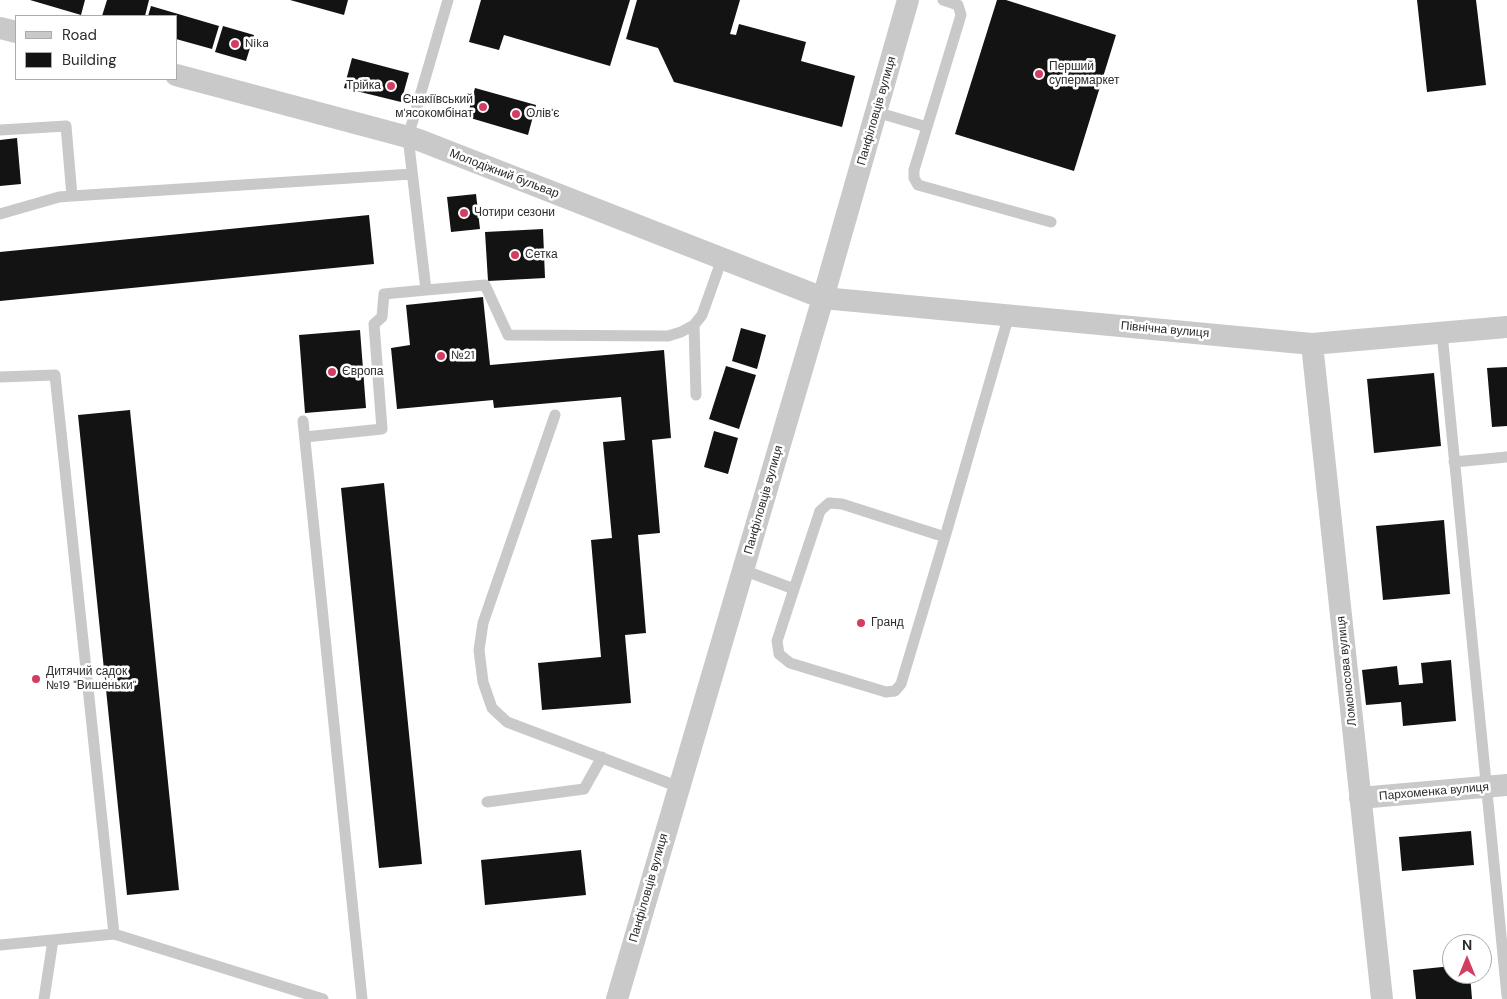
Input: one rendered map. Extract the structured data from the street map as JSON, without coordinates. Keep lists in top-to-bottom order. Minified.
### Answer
{"streets":{"street":["Панфіловців вулиця","Молодіжний бульвар","Північна вулиця","Ломоносова вулиця","Пархоменка вулиця"]},"crossings":[["Панфіловців вулиця","Молодіжний бульвар"],["Панфіловців вулиця","Північна вулиця"],["Молодіжний бульвар","Північна вулиця"],["Північна вулиця","Ломоносова вулиця"],["Ломоносова вулиця","Пархоменка вулиця"]],"places":["Nika","Перший супермаркет","Трійка","Єнакіївський м'ясокомбінат","Олів'є","Чотири сезони","Сетка","№21","Європа","Гранд","Дитячий садок №19 \"Вишеньки\""],"legend":["Road","Building"],"north":"top"}
